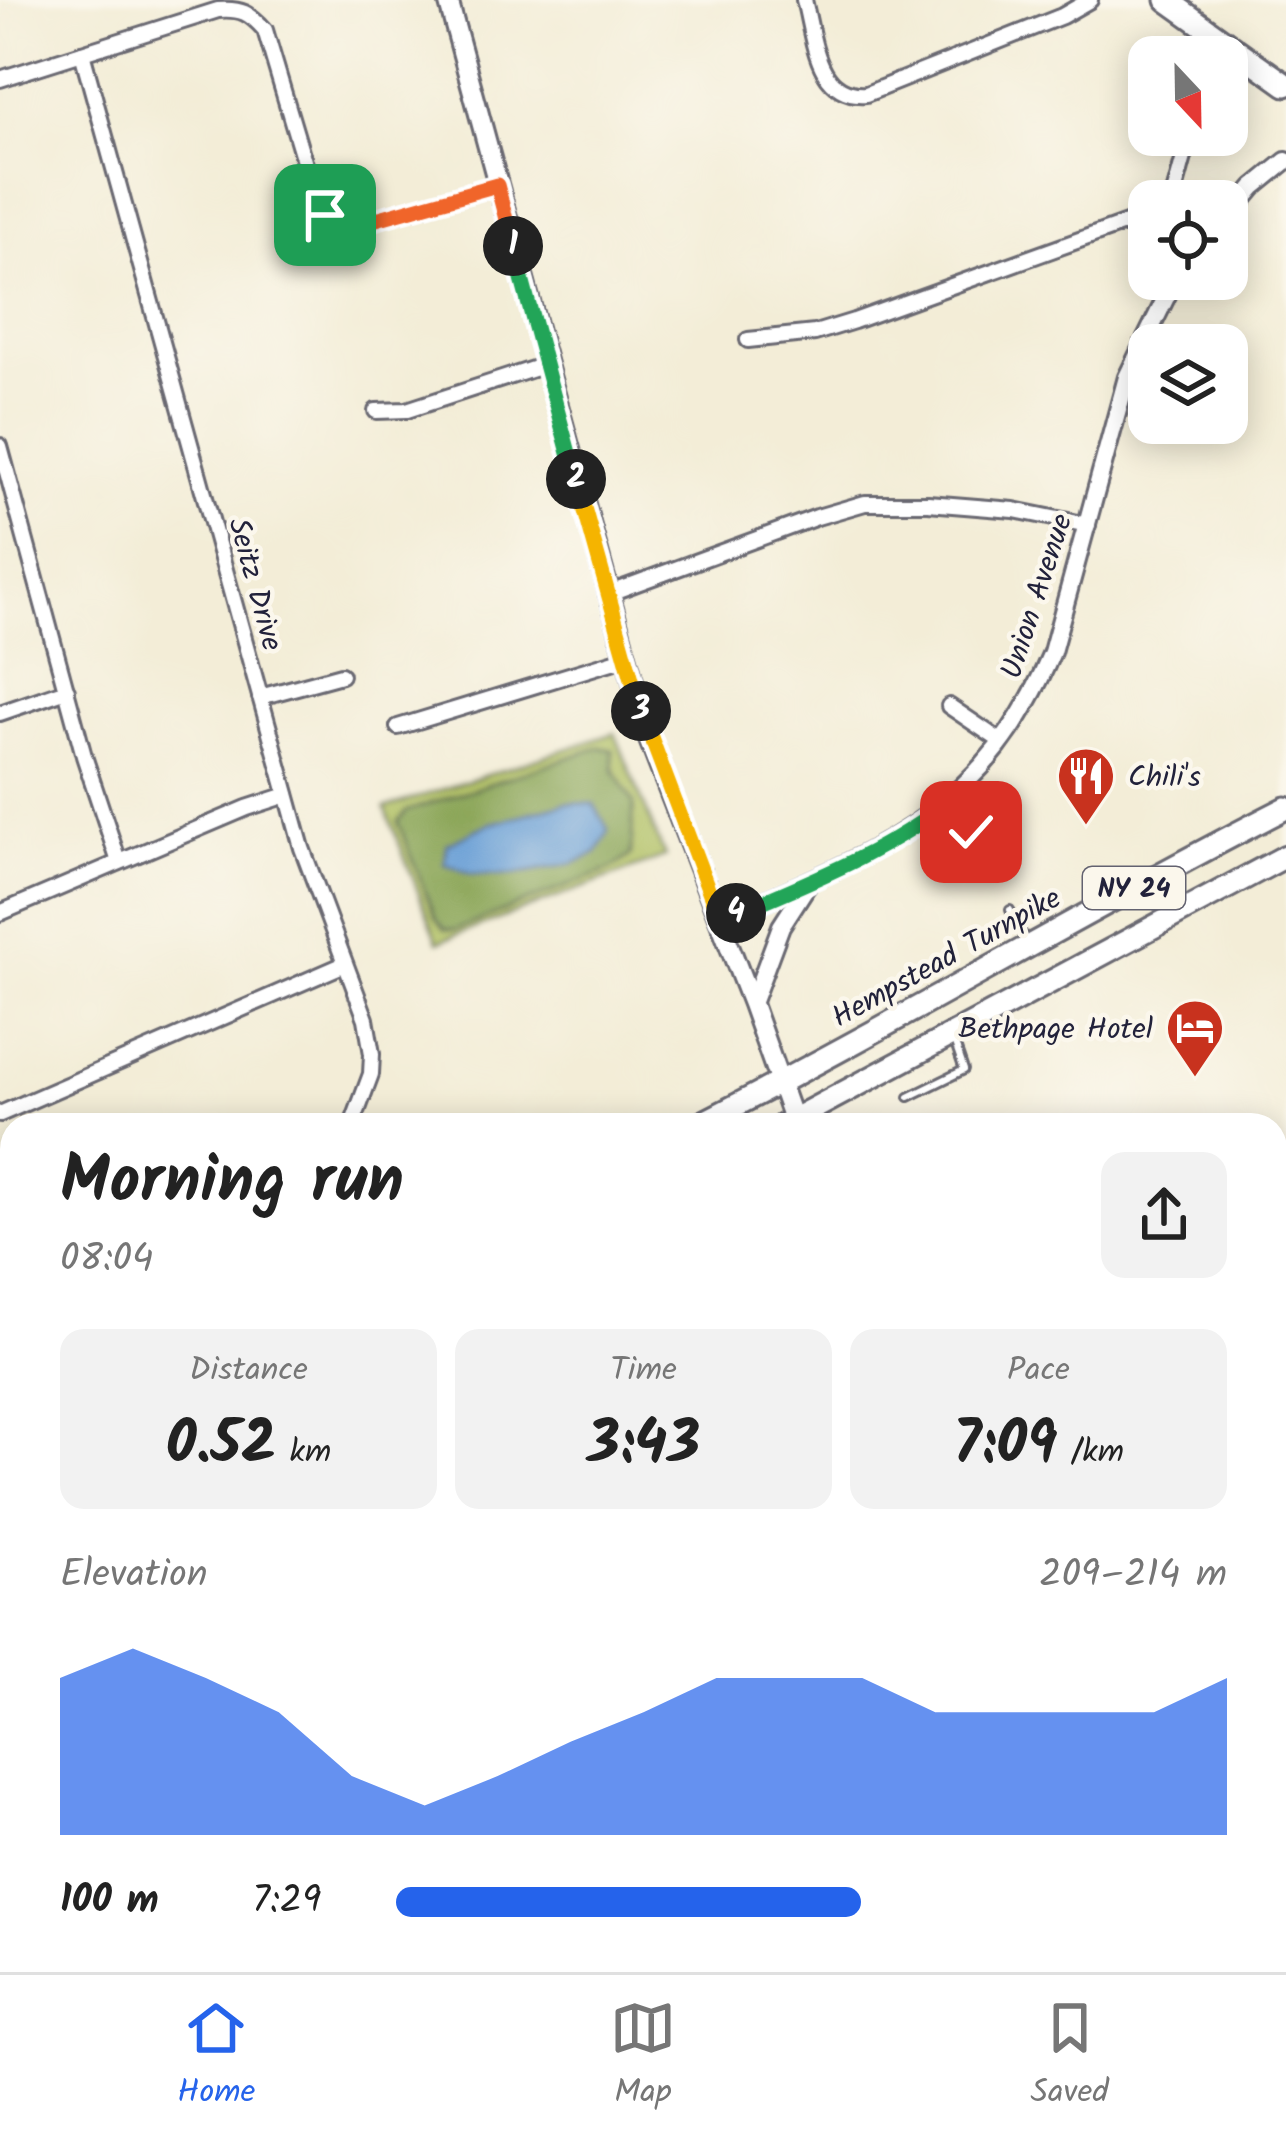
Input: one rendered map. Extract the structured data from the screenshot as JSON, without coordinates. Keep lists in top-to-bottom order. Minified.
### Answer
{"streets":{"main road":["NY 24","Hempstead Turnpike"],"street":["Seitz Drive","Union Avenue"]},"places":{"restaurant":["Chili's"],"hotel":["Bethpage Hotel"]},"north":"bottom","page":{"pins":["1","2","3","4"],"heading":["Morning run","08:04"],"stats":[["Distance","0.52 km"],["Time","3:43"],["Pace","7:09 /km"]],"chart":["Elevation","209–214 m"],"list":[{"name":"100 m","note":"7:29"}],"tabs":["Home","Map","Saved"]}}
